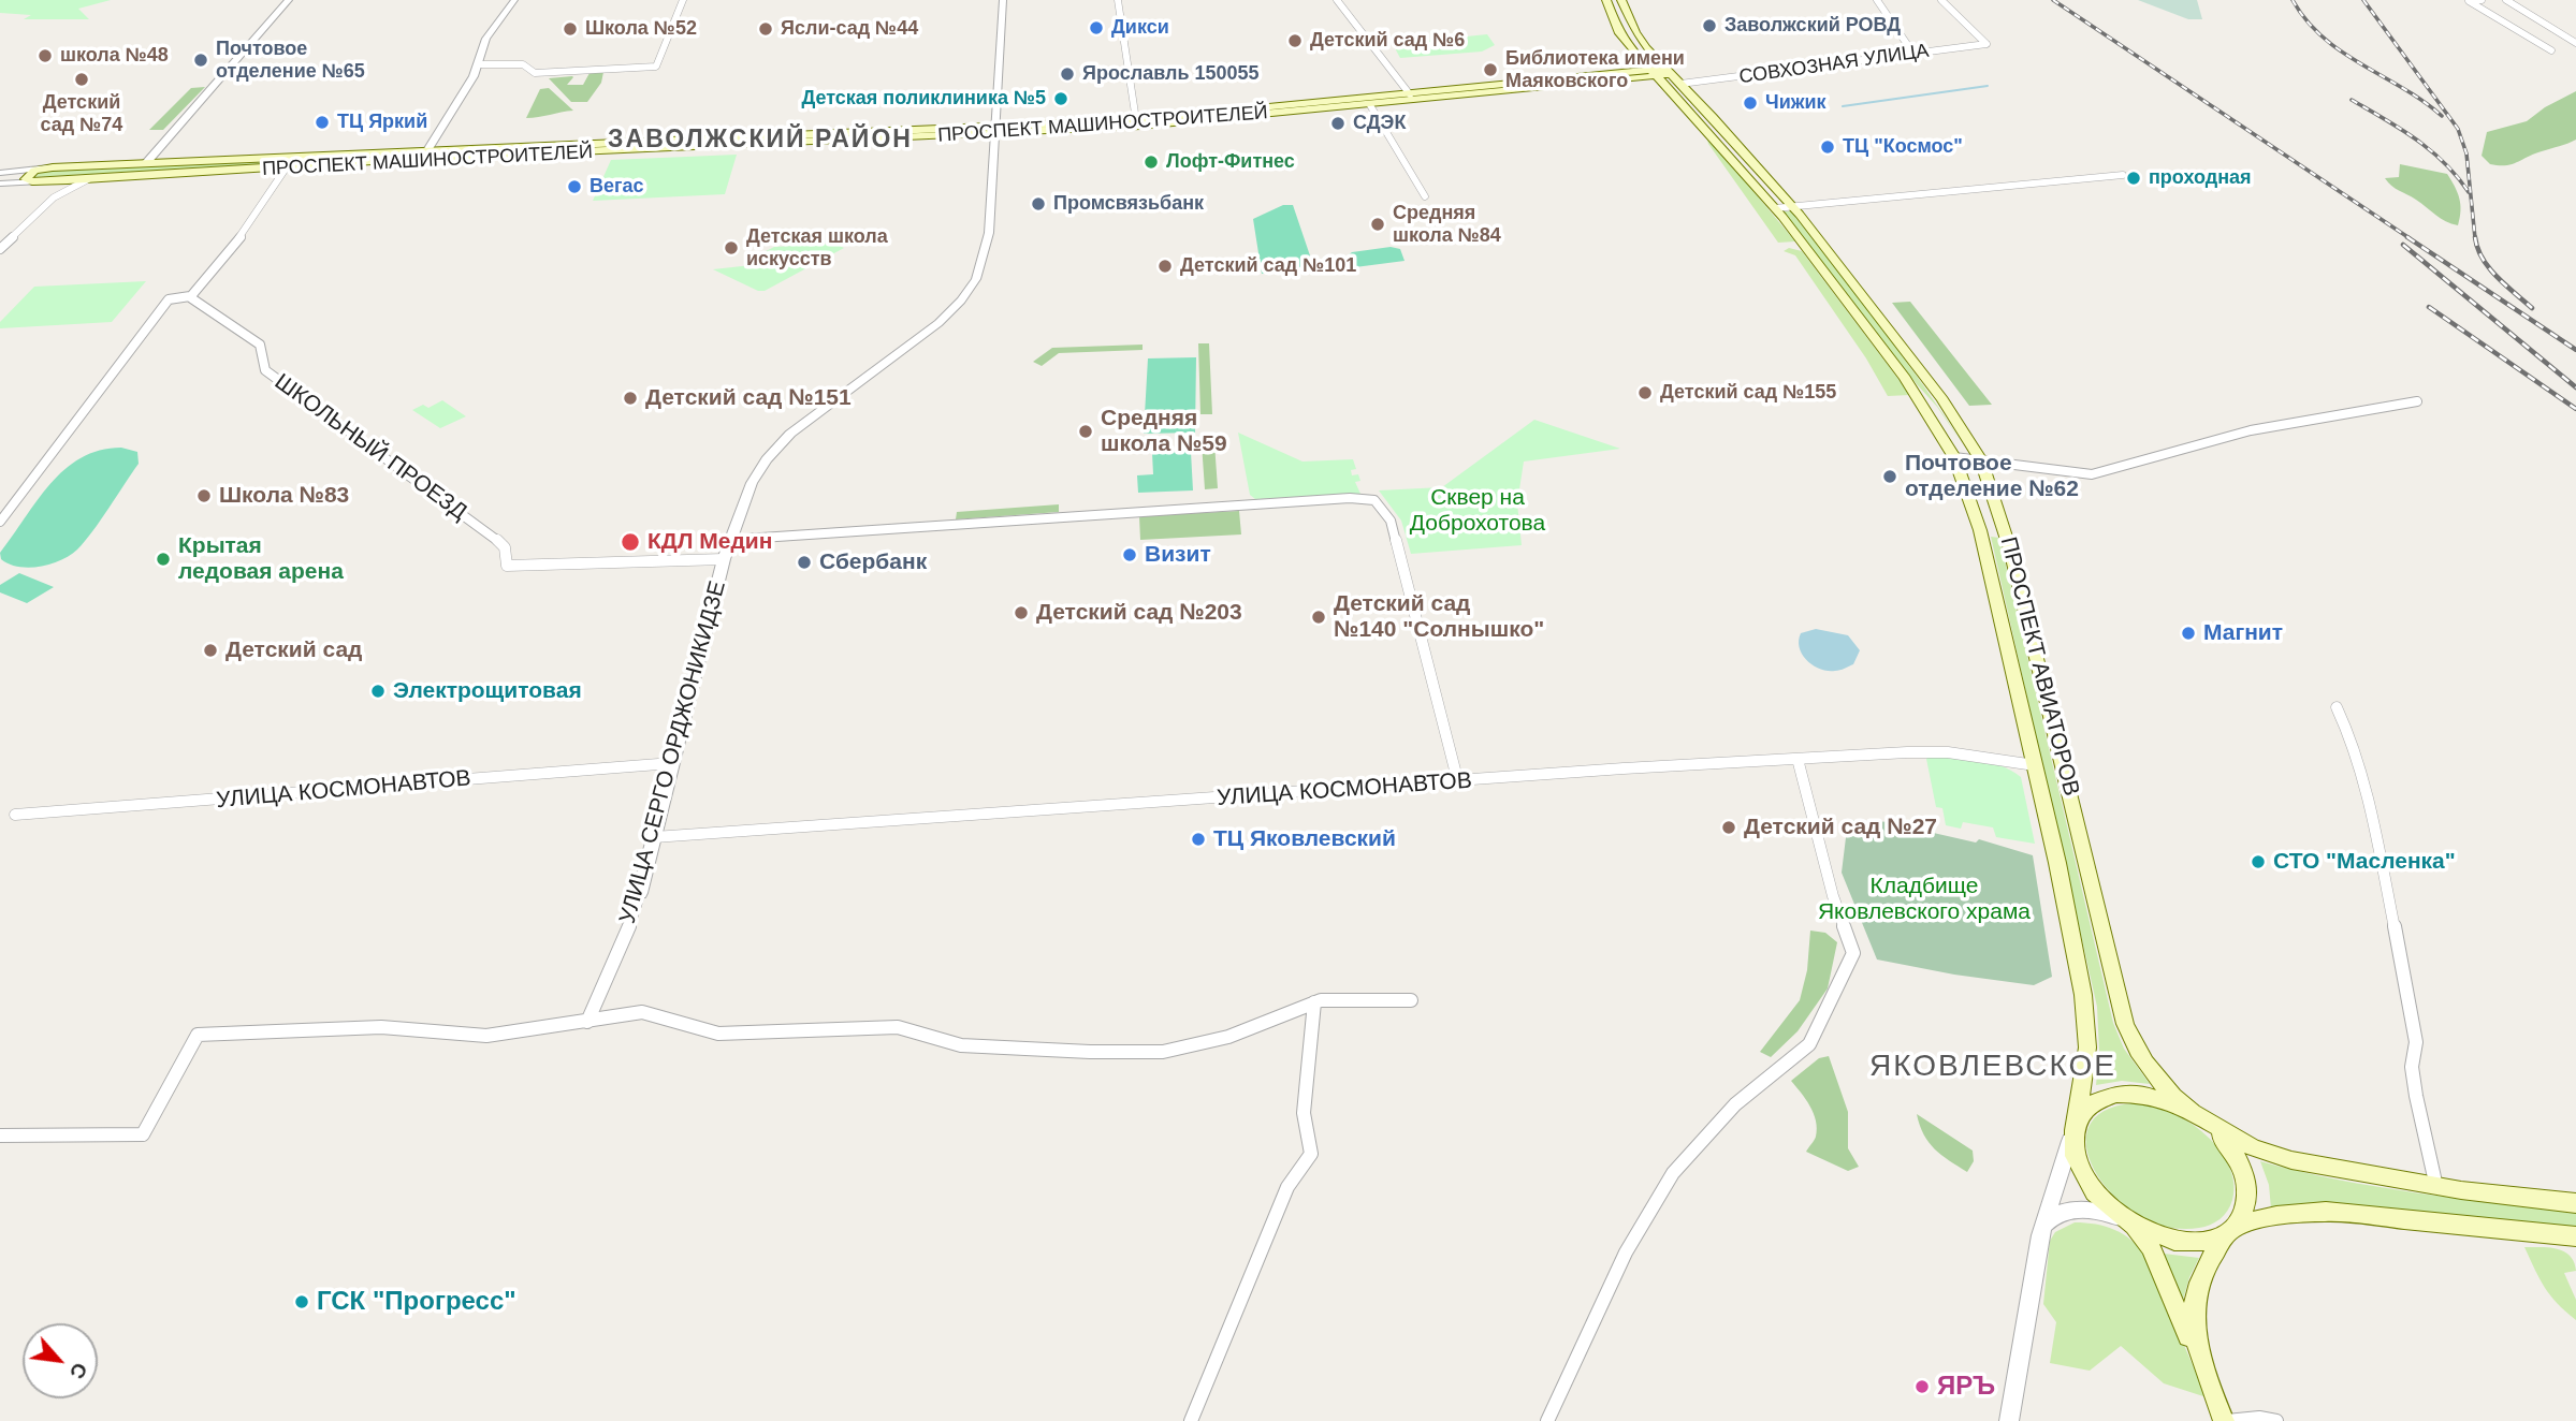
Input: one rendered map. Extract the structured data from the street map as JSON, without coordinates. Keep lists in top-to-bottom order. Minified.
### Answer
{"streets":{"main road":["ПРОСПЕКТ МАШИНОСТРОИТЕЛЕЙ","ПРОСПЕКТ АВИАТОРОВ"],"street":["СОВХОЗНАЯ УЛИЦА","ШКОЛЬНЫЙ ПРОЕЗД","УЛИЦА СЕРГО ОРДЖОНИКИДЗЕ","УЛИЦА КОСМОНАВТОВ"]},"crossings":[["СОВХОЗНАЯ УЛИЦА","ПРОСПЕКТ АВИАТОРОВ"],["ПРОСПЕКТ МАШИНОСТРОИТЕЛЕЙ","ПРОСПЕКТ АВИАТОРОВ"],["ПРОСПЕКТ МАШИНОСТРОИТЕЛЕЙ","УЛИЦА СЕРГО ОРДЖОНИКИДЗЕ"],["ШКОЛЬНЫЙ ПРОЕЗД","УЛИЦА СЕРГО ОРДЖОНИКИДЗЕ"],["ПРОСПЕКТ АВИАТОРОВ","УЛИЦА КОСМОНАВТОВ"],["УЛИЦА СЕРГО ОРДЖОНИКИДЗЕ","УЛИЦА КОСМОНАВТОВ"]],"districts":["ЗАВОЛЖСКИЙ РАЙОН","ЯКОВЛЕВСКОЕ"],"parks":["Сквер на Доброхотова","Кладбище Яковлевского храма"],"places":["Заволжский РОВД","Дикси","Школа №52","Ясли-сад №44","Детский сад №6","школа №48","Почтовое отделение №65","Библиотека имени Маяковского","Ярославль 150055","Детский сад №74","Детская поликлиника №5","Чижик","ТЦ Яркий","СДЭК","ТЦ \"Космос\"","Лофт-Фитнес","проходная","Вегас","Промсвязьбанк","Средняя школа №84","Детская школа искусств","Детский сад №101","Детский сад №155","Детский сад №151","Средняя школа №59","Почтовое отделение №62","Школа №83","КДЛ Медин","Визит","Крытая ледовая арена","Сбербанк","Детский сад №203","Детский сад №140 \"Солнышко\"","Магнит","Детский сад","Электрощитовая","Детский сад №27","ТЦ Яковлевский","СТО \"Масленка\"","ГСК \"Прогресс\"","ЯРЪ"],"north":"bottom right"}
